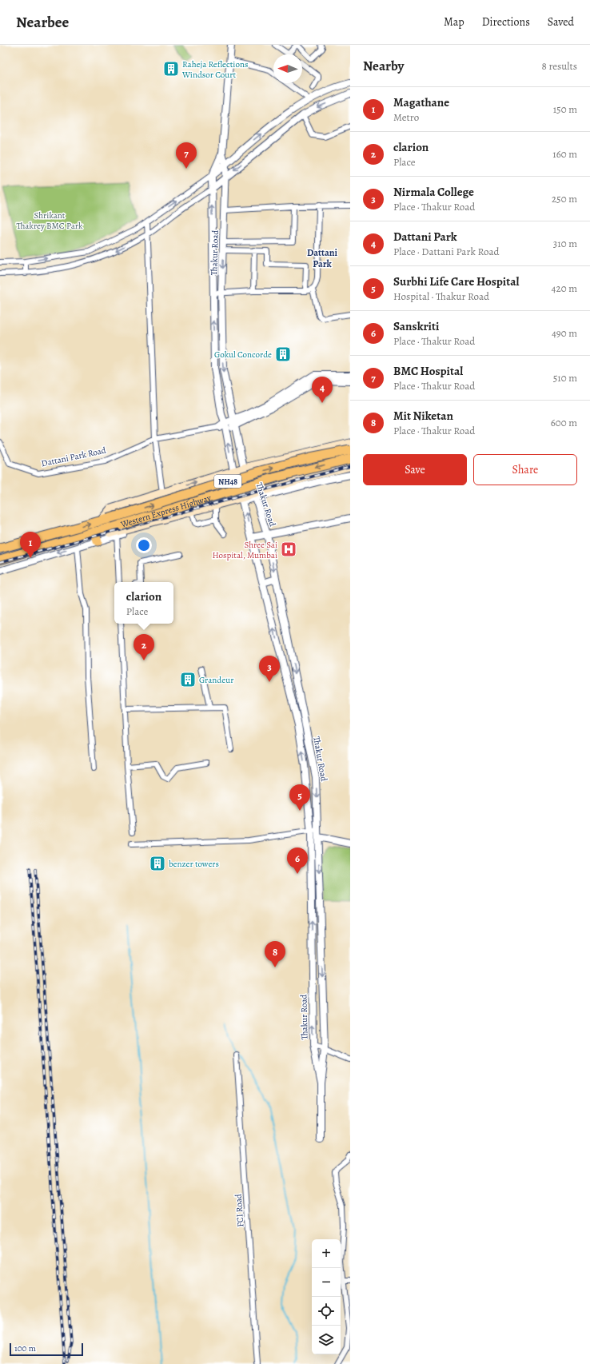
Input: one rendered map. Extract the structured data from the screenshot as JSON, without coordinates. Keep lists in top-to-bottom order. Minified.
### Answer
{"streets":{"highway":["NH48","Western Express Highway"],"street":["Thakur Road","Dattani Park Road","FCI Road"]},"crossings":[["Thakur Road","Dattani Park Road"]],"districts":["Dattani Park"],"parks":["Shrikant Thakrey BMC Park"],"places":{"building":["Raheja Reflections Windsor Court","Gokul Concorde","Grandeur","benzer towers"],"hospital":["Shree Sai Hospital, Mumbai"]},"scale_bar":"100 m","north":"left","page":{"header":"Nearbee","nav":["Map","Directions","Saved"],"heading":["Nearby","8 results"],"list":[{"mark":"1","name":"Magathane","note":"Metro","value":"150 m"},{"mark":"2","name":"clarion","note":"Place","value":"160 m"},{"mark":"3","name":"Nirmala College","note":"Place · Thakur Road","value":"250 m"},{"mark":"4","name":"Dattani Park","note":"Place · Dattani Park Road","value":"310 m"},{"mark":"5","name":"Surbhi Life Care Hospital","note":"Hospital · Thakur Road","value":"420 m"},{"mark":"6","name":"Sanskriti","note":"Place · Thakur Road","value":"490 m"},{"mark":"7","name":"BMC Hospital","note":"Place · Thakur Road","value":"510 m"},{"mark":"8","name":"Mit Niketan","note":"Place · Thakur Road","value":"600 m"}],"pins":["7","4","1","2","3","5","6","8"],"buttons":["Save","Share"],"popup":["clarion","Place"],"map_buttons":["+","−"],"scale":"100 m"}}
